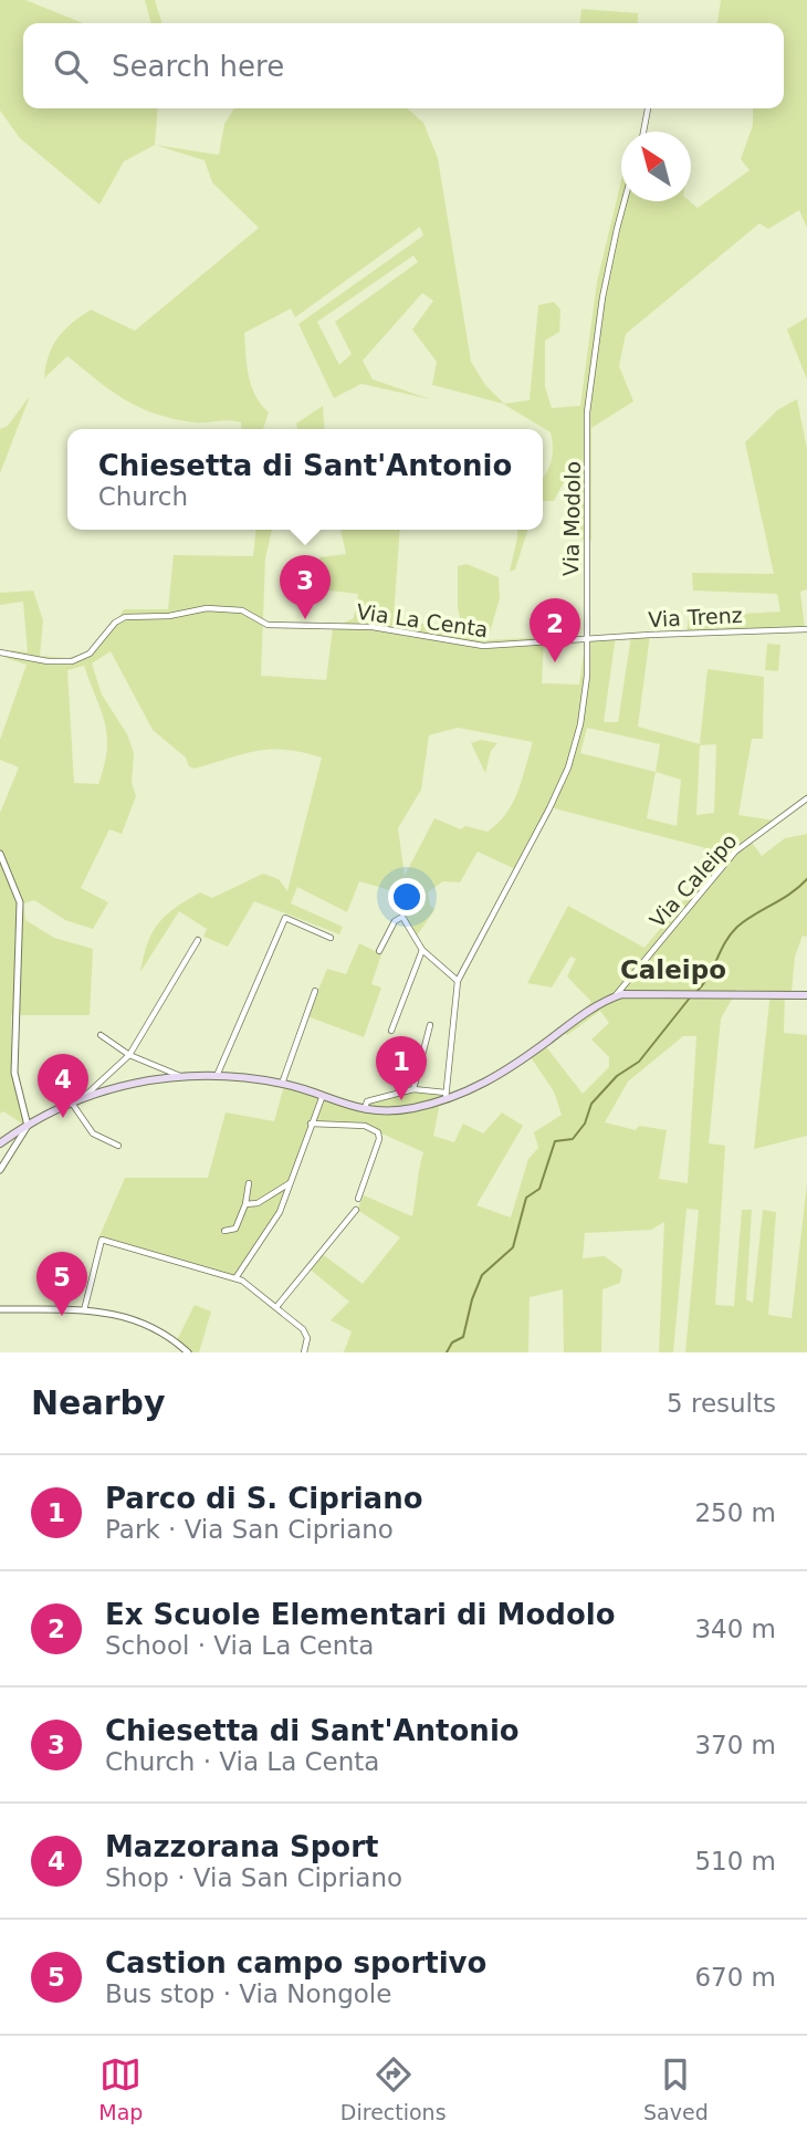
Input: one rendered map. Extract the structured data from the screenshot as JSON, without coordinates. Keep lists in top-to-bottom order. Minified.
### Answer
{"streets":{"street":["Via Modolo","Via Trenz","Via La Centa","Via Caleipo"]},"crossings":[["Via Modolo","Via Trenz"],["Via Modolo","Via La Centa"],["Via Trenz","Via La Centa"]],"districts":["Caleipo"],"north":"top left","page":{"search":"Search here","popup":["Chiesetta di Sant'Antonio","Church"],"pins":["3","2","1","4","5"],"heading":["Nearby","5 results"],"list":[{"mark":"1","name":"Parco di S. Cipriano","note":"Park · Via San Cipriano","value":"250 m"},{"mark":"2","name":"Ex Scuole Elementari di Modolo","note":"School · Via La Centa","value":"340 m"},{"mark":"3","name":"Chiesetta di Sant'Antonio","note":"Church · Via La Centa","value":"370 m"},{"mark":"4","name":"Mazzorana Sport","note":"Shop · Via San Cipriano","value":"510 m"},{"mark":"5","name":"Castion campo sportivo","note":"Bus stop · Via Nongole","value":"670 m"}],"nav":["Map","Directions","Saved"]}}
